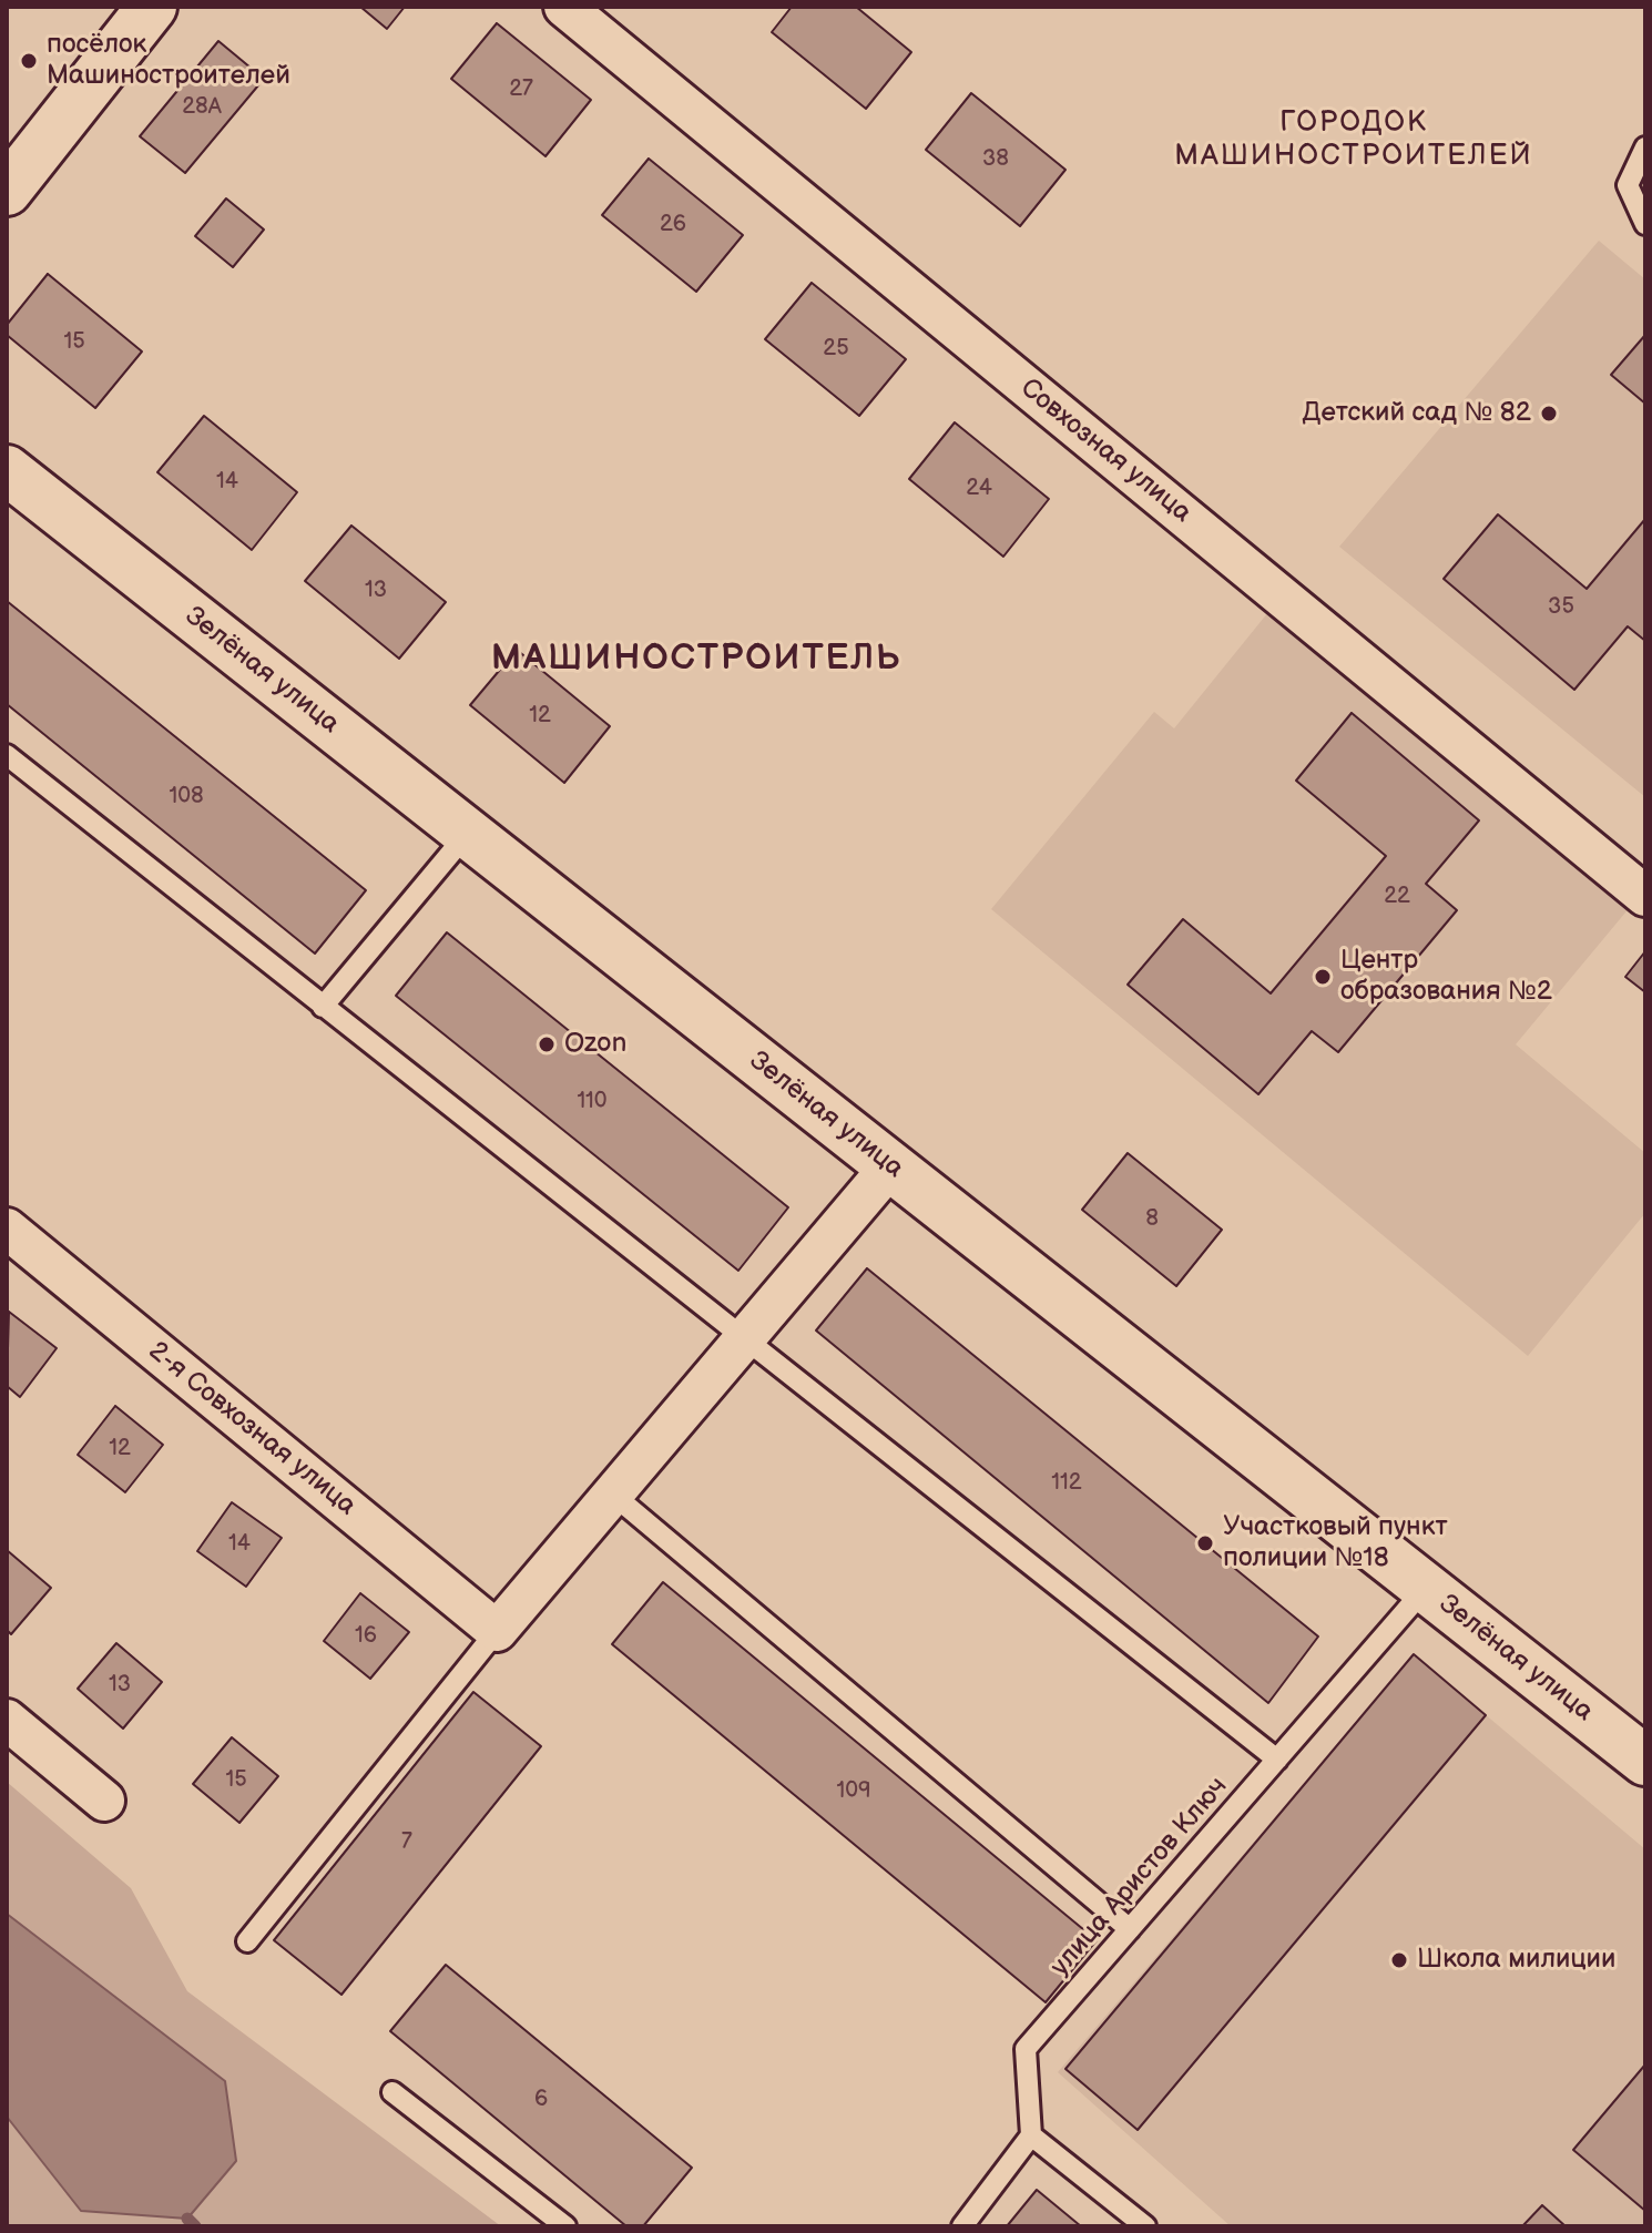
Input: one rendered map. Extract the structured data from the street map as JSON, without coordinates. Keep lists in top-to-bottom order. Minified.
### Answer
{"streets":{"street":["Совхозная улица","Зелёная улица","2-я Совхозная улица"],"lane":["улица Аристов Ключ"]},"crossings":[["Зелёная улица","улица Аристов Ключ"]],"districts":["ГОРОДОК МАШИНОСТРОИТЕЛЕЙ","МАШИНОСТРОИТЕЛЬ"],"places":["посёлок Машиностроителей","Детский сад № 82","Центр образования №2","Ozon","Участковый пункт полиции №18","Школа милиции"],"house_numbers":["27","28А","38","26","15","25","14","24","13","35","12","108","22","110","8","12","112","14","16","13","15","109","7","6"]}
